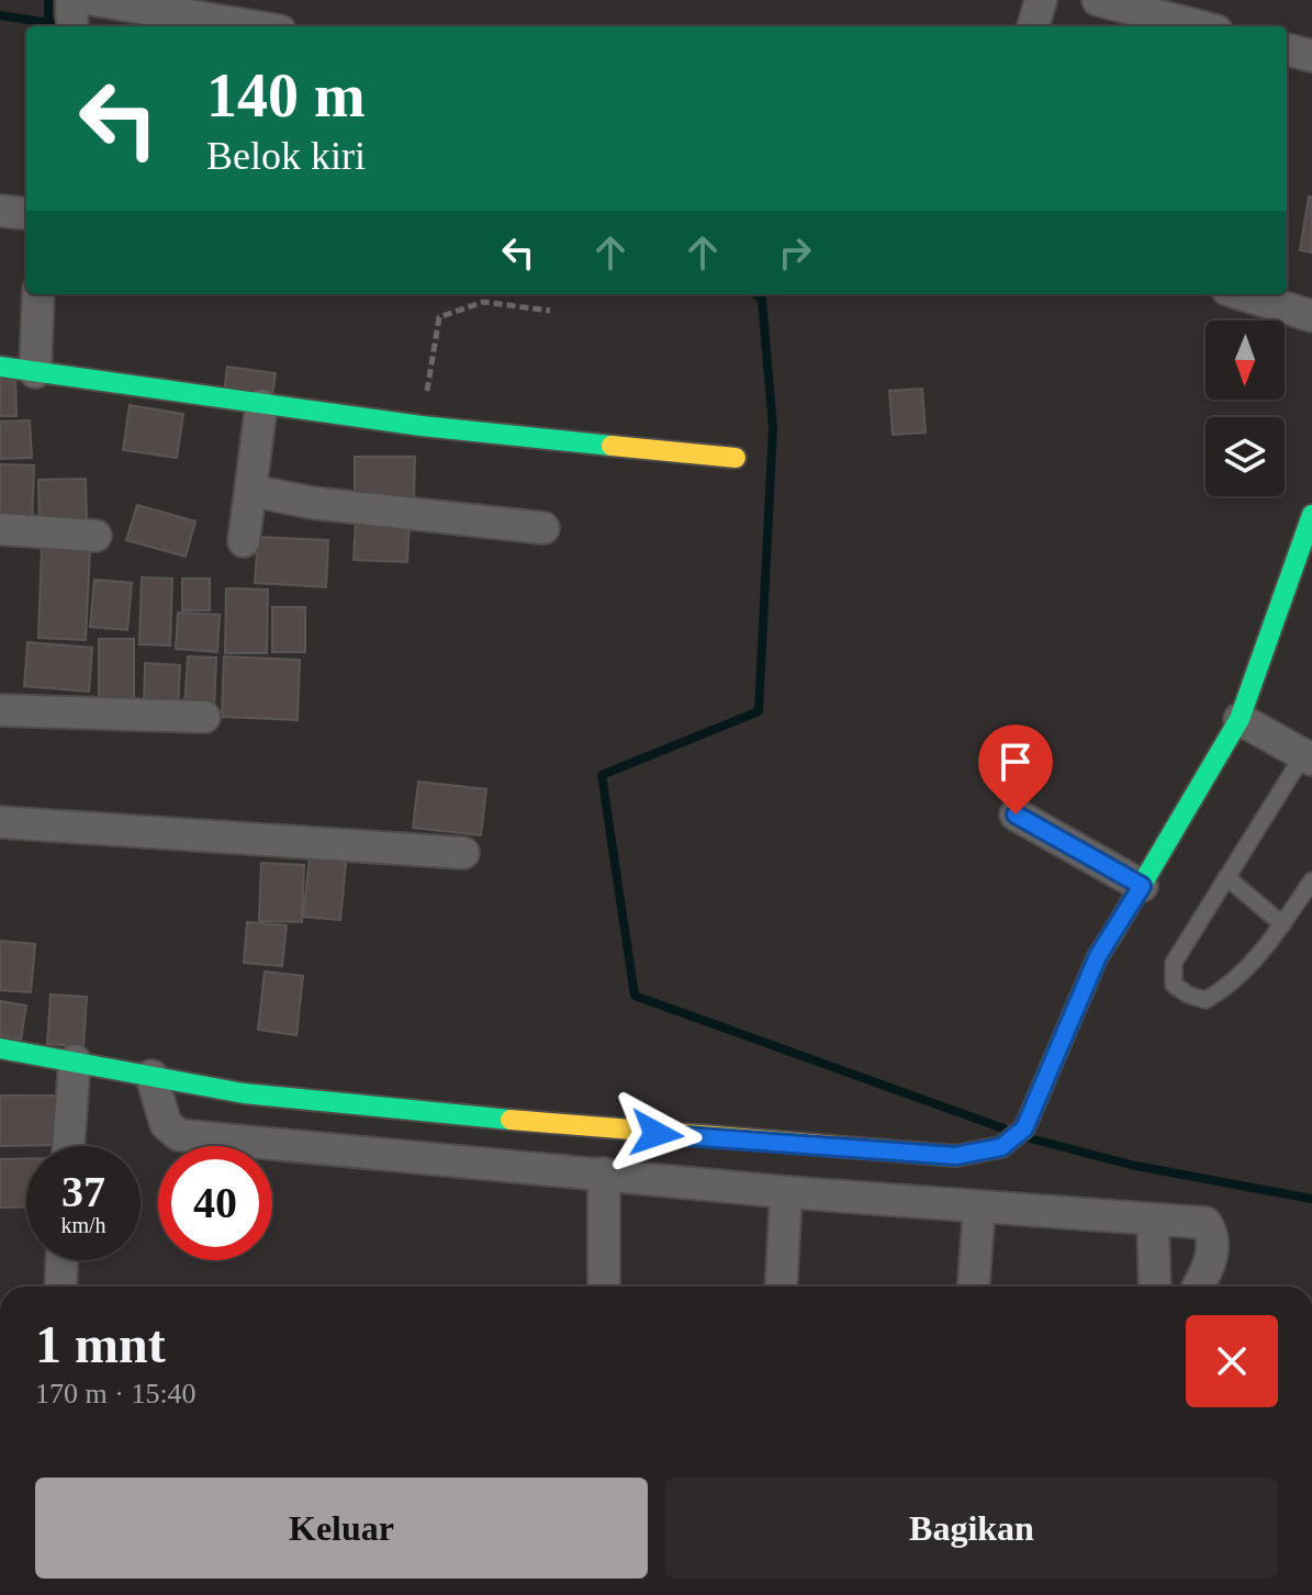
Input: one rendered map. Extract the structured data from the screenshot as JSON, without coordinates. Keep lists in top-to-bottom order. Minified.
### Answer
{"north":"bottom","page":{"turn":["140 m","Belok kiri"],"speed":"37 km/h","limit":"40","heading":["1 mnt","170 m · 15:40"],"buttons":["Keluar","Bagikan"]}}
